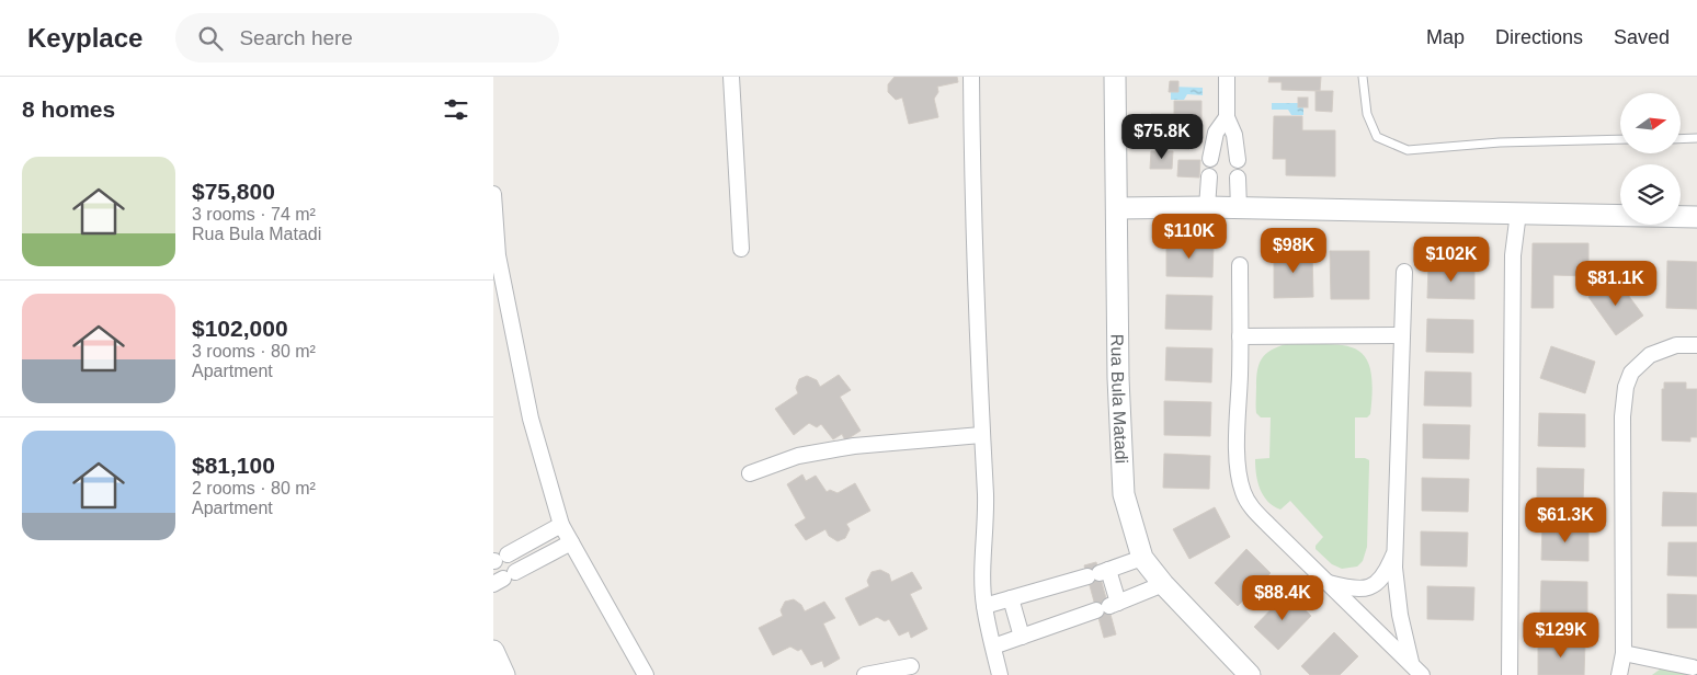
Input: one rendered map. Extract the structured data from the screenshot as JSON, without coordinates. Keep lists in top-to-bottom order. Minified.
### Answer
{"streets":{"street":["Rua Bula Matadi"]},"north":"right","page":{"header":"Keyplace","search":"Search here","nav":["Map","Directions","Saved"],"heading":"8 homes","price":["$75.8K","$110K","$98K","$102K","$81.1K","$61.3K","$88.4K","$129K"],"list":[{"name":"$75,800","note":"3 rooms · 74 m² · Rua Bula Matadi"},{"name":"$102,000","note":"3 rooms · 80 m² · Apartment"},{"name":"$81,100","note":"2 rooms · 80 m² · Apartment"}]}}
